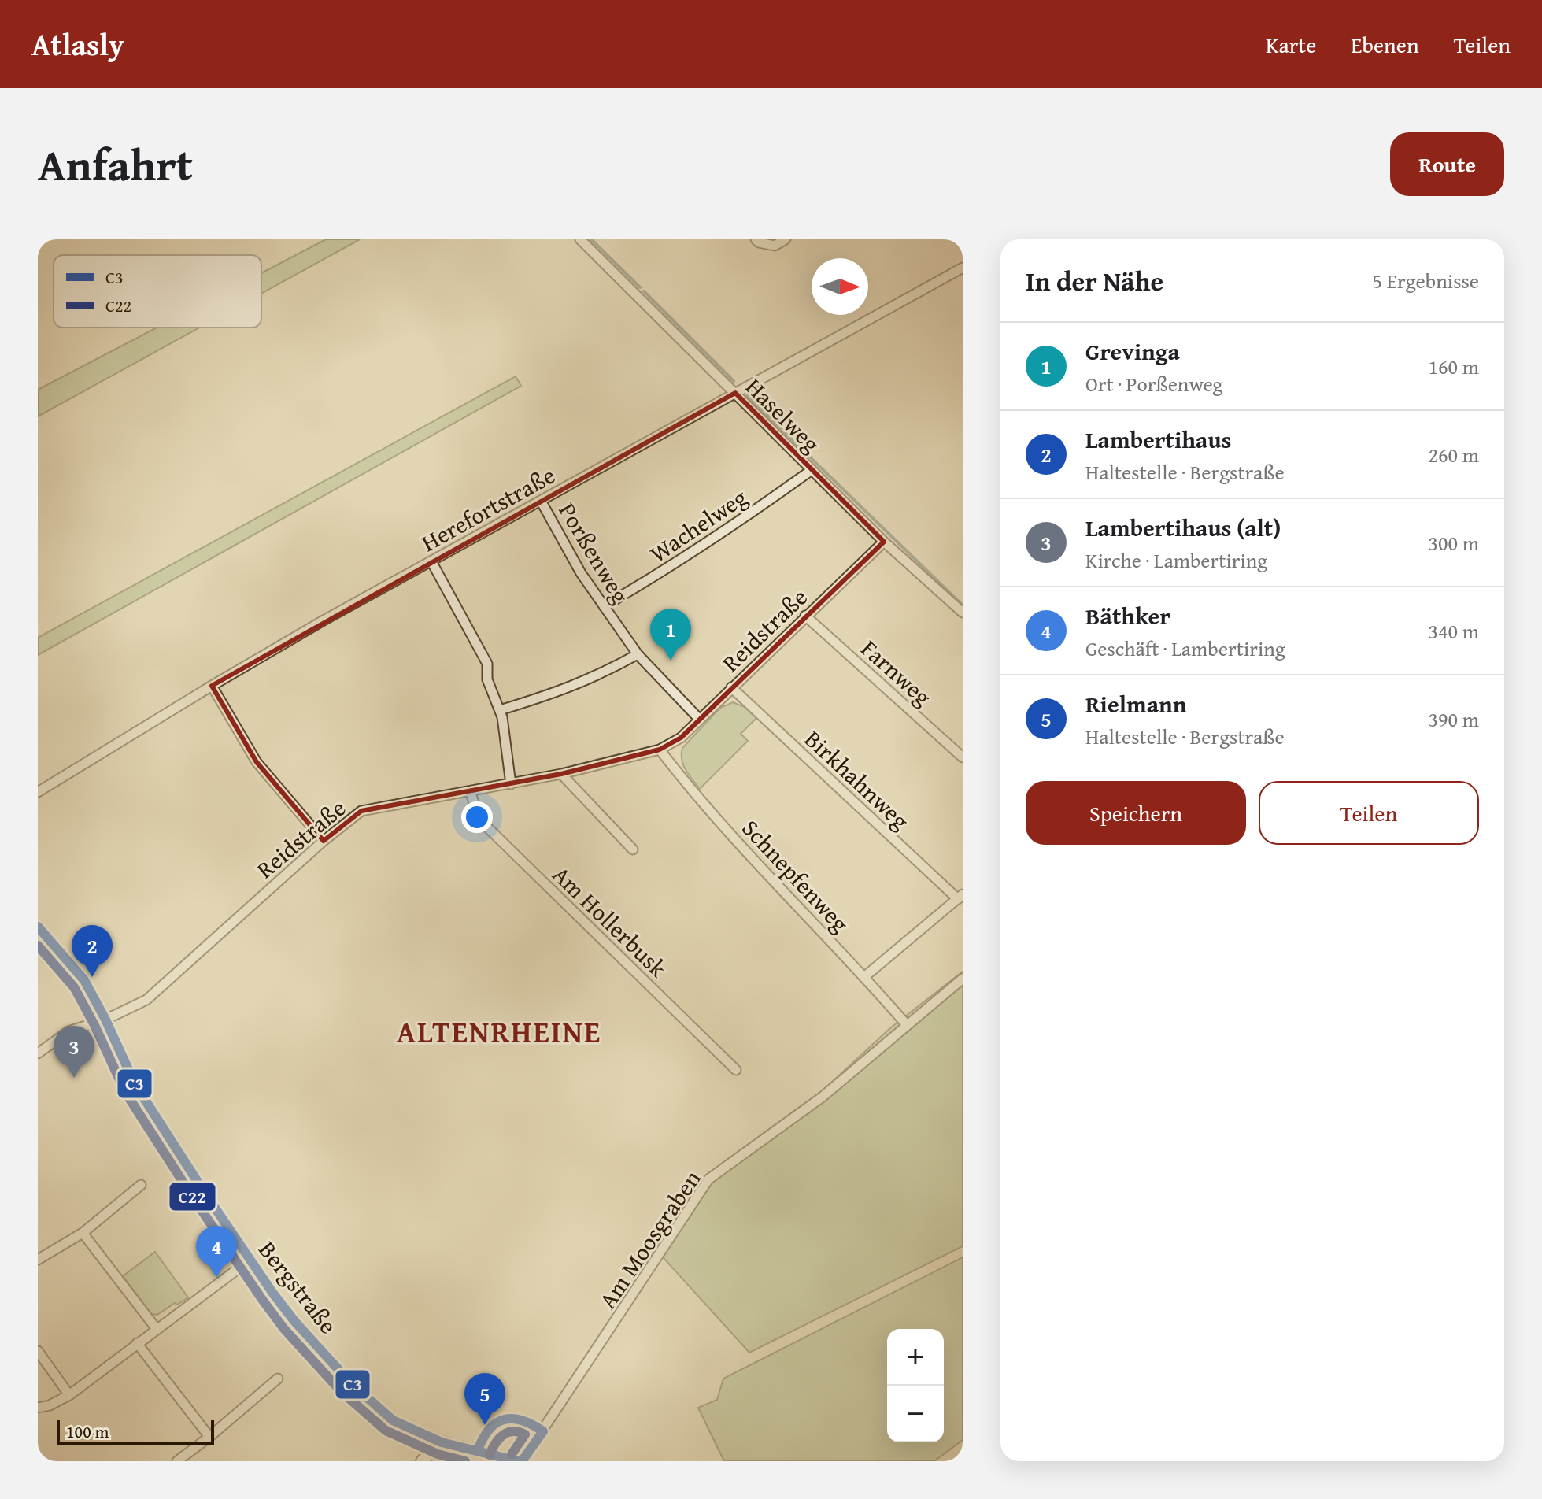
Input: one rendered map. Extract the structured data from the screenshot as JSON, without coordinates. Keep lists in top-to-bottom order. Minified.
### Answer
{"streets":{"street":["Haselweg","Herefortstraße","Wachelweg","Porßenweg","Reidstraße","Farnweg","Birkhahnweg","Schnepfenweg","Am Hollerbusk","Am Moosgraben","Bergstraße"]},"crossings":[["Haselweg","Herefortstraße"],["Haselweg","Wachelweg"],["Haselweg","Reidstraße"],["Herefortstraße","Porßenweg"],["Wachelweg","Porßenweg"],["Porßenweg","Reidstraße"],["Reidstraße","Farnweg"],["Reidstraße","Birkhahnweg"],["Reidstraße","Schnepfenweg"],["Reidstraße","Am Hollerbusk"],["Reidstraße","Bergstraße"],["Schnepfenweg","Am Moosgraben"],["Am Moosgraben","Bergstraße"]],"districts":["ALTENRHEINE"],"lines":["transit line C3","transit line C22"],"legend":["C3","C22"],"scale_bar":"100 m","north":"right","page":{"header":"Atlasly","nav":["Karte","Ebenen","Teilen"],"title":"Anfahrt","buttons":["Route",["Speichern","Teilen"]],"heading":["In der Nähe","5 Ergebnisse"],"list":[{"mark":"1","name":"Grevinga","note":"Ort · Porßenweg","value":"160 m"},{"mark":"2","name":"Lambertihaus","note":"Haltestelle · Bergstraße","value":"260 m"},{"mark":"3","name":"Lambertihaus (alt)","note":"Kirche · Lambertiring","value":"300 m"},{"mark":"4","name":"Bäthker","note":"Geschäft · Lambertiring","value":"340 m"},{"mark":"5","name":"Rielmann","note":"Haltestelle · Bergstraße","value":"390 m"}],"pins":["1","2","3","4","5"],"map_buttons":["+","−"],"scale":"100 m"}}
